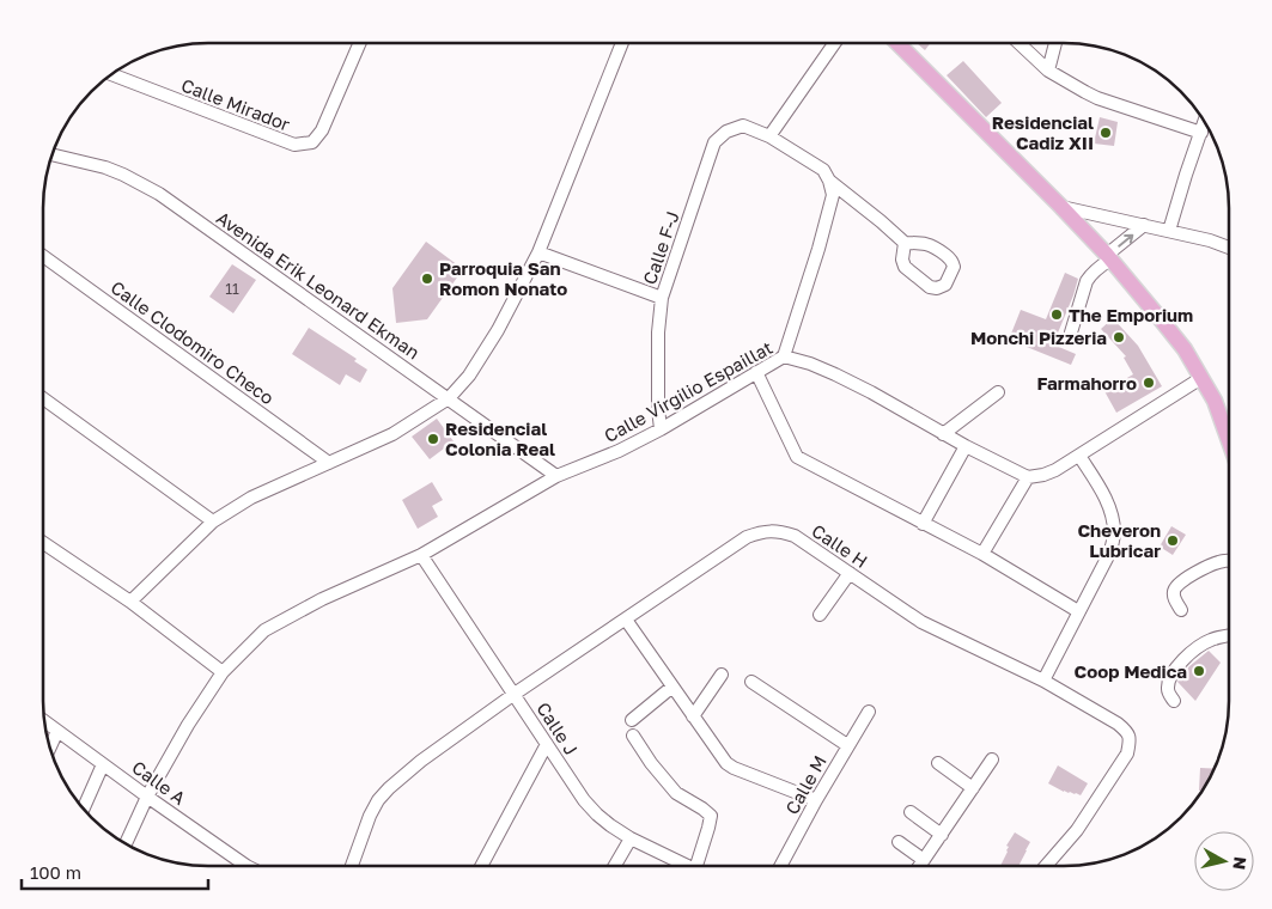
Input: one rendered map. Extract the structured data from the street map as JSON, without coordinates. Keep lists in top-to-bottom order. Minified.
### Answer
{"streets":{"street":["Calle Mirador","Calle F-J","Avenida Erik Leonard Ekman","Calle Clodomiro Checo","Calle Virgilio Espaillat","Calle H","Calle J","Calle A","Calle M"]},"crossings":[["Calle F-J","Calle Virgilio Espaillat"],["Avenida Erik Leonard Ekman","Calle Virgilio Espaillat"],["Calle Virgilio Espaillat","Calle J"],["Calle Virgilio Espaillat","Calle A"],["Calle H","Calle J"]],"places":["Residencial Cadiz XII","Parroquia San Romon Nonato","The Emporium","Monchi Pizzeria","Farmahorro","Residencial Colonia Real","Cheveron Lubricar","Coop Medica"],"house_numbers":["11"],"scale_bar":"100 m","north":"right"}
